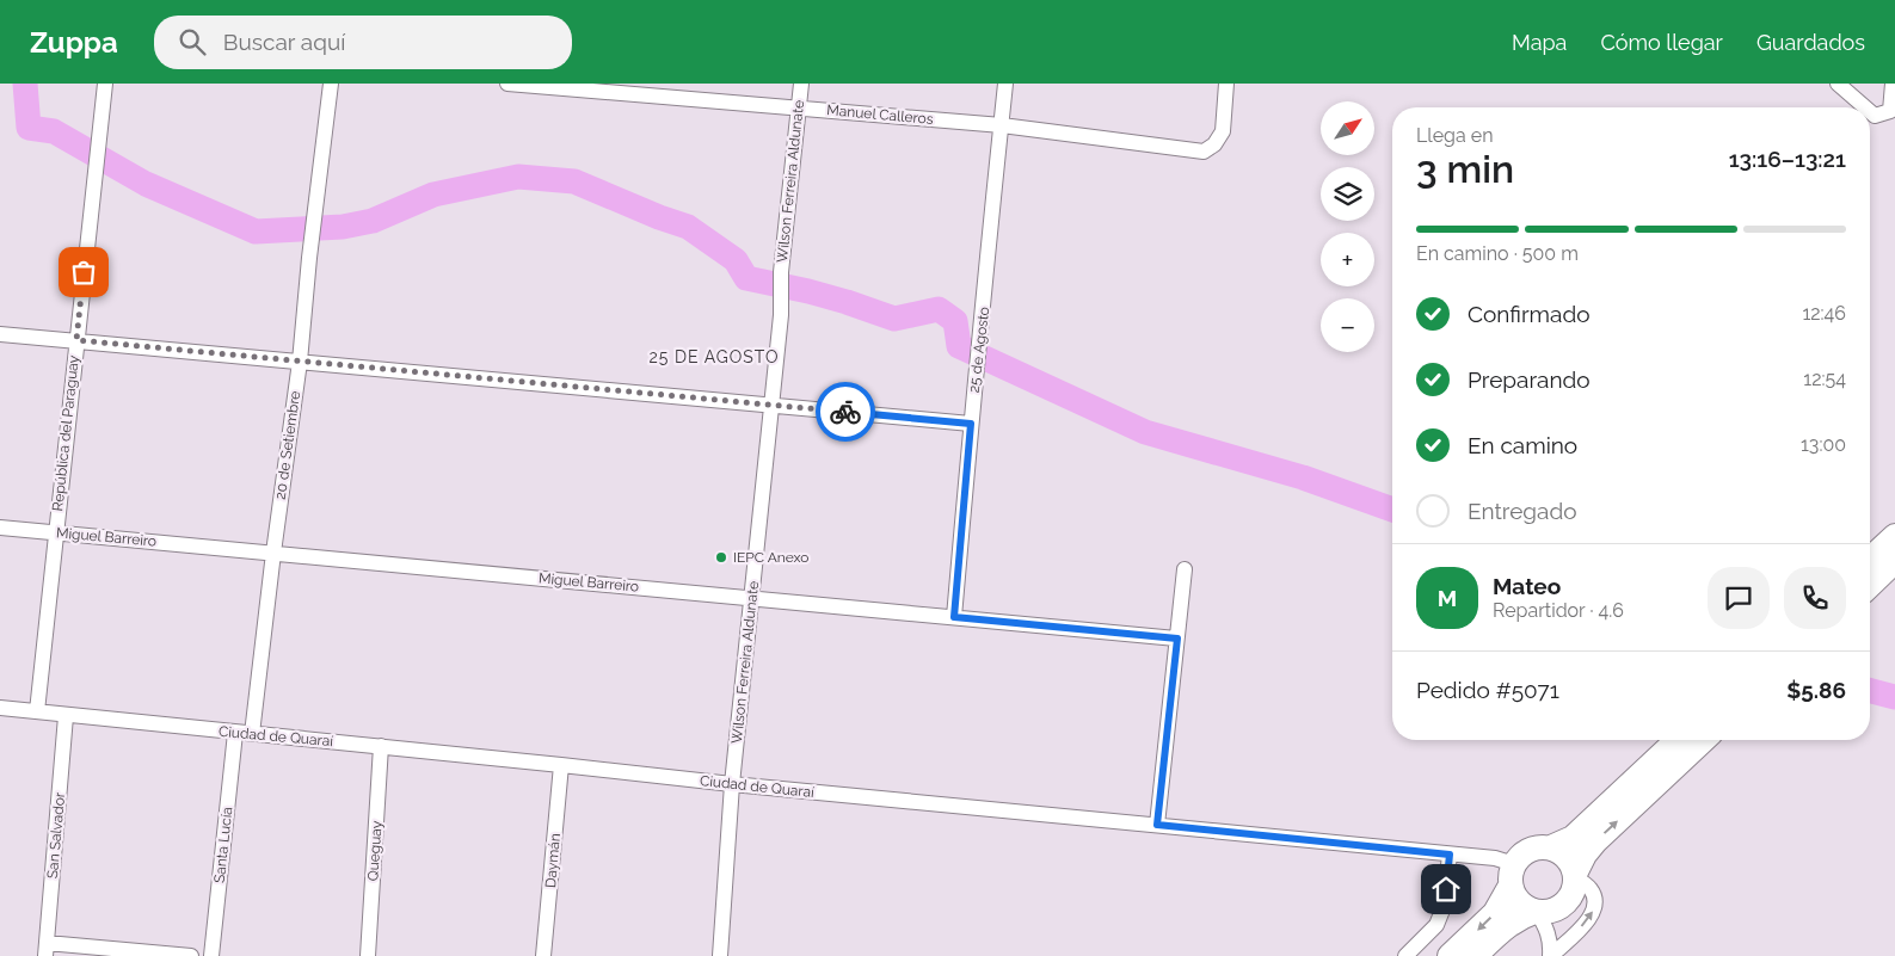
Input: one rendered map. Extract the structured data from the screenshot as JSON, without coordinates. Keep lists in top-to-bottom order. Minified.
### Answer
{"streets":{"street":["Manuel Calleros","Wilson Ferreira Aldunate","25 de Agosto","República del Paraguay","20 de Setiembre","Miguel Barreiro","Ciudad de Quaraí","San Salvador","Santa Lucía","Queguay","Daymán"]},"crossings":[["Manuel Calleros","Wilson Ferreira Aldunate"],["Manuel Calleros","25 de Agosto"],["Wilson Ferreira Aldunate","Miguel Barreiro"],["Wilson Ferreira Aldunate","Ciudad de Quaraí"],["25 de Agosto","Miguel Barreiro"],["República del Paraguay","Miguel Barreiro"],["República del Paraguay","Ciudad de Quaraí"],["20 de Setiembre","Miguel Barreiro"],["20 de Setiembre","Ciudad de Quaraí"],["Ciudad de Quaraí","San Salvador"],["Ciudad de Quaraí","Santa Lucía"],["Ciudad de Quaraí","Queguay"],["Ciudad de Quaraí","Daymán"]],"districts":["25 DE AGOSTO"],"places":["IEPC Anexo"],"north":"top right","page":{"header":"Zuppa","search":"Buscar aquí","nav":["Mapa","Cómo llegar","Guardados"],"map_buttons":["+","−"],"heading":["3 min","Llega en","13:16–13:21"],"panel":["Mateo","Repartidor · 4.6","Pedido #5071","$5.86"],"bar":"En camino · 500 m","list":[["Confirmado","12:46"],["Preparando","12:54"],["En camino","13:00"],"Entregado"],"round":"M"}}
